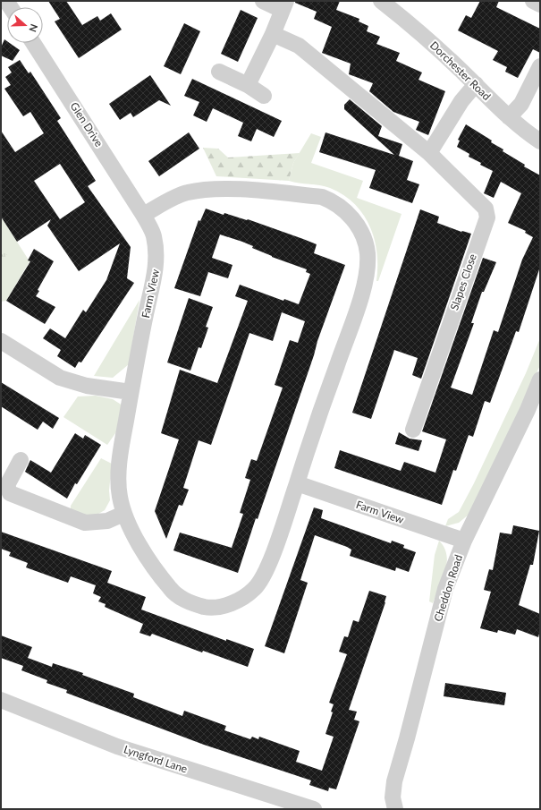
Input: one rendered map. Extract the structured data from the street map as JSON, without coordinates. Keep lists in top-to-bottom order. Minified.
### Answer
{"streets":{"street":["Dorchester Road","Glen Drive","Slapes Close","Farm View","Cheddon Road","Lyngford Lane"]},"crossings":[["Glen Drive","Farm View"],["Farm View","Cheddon Road"]],"north":"right"}
